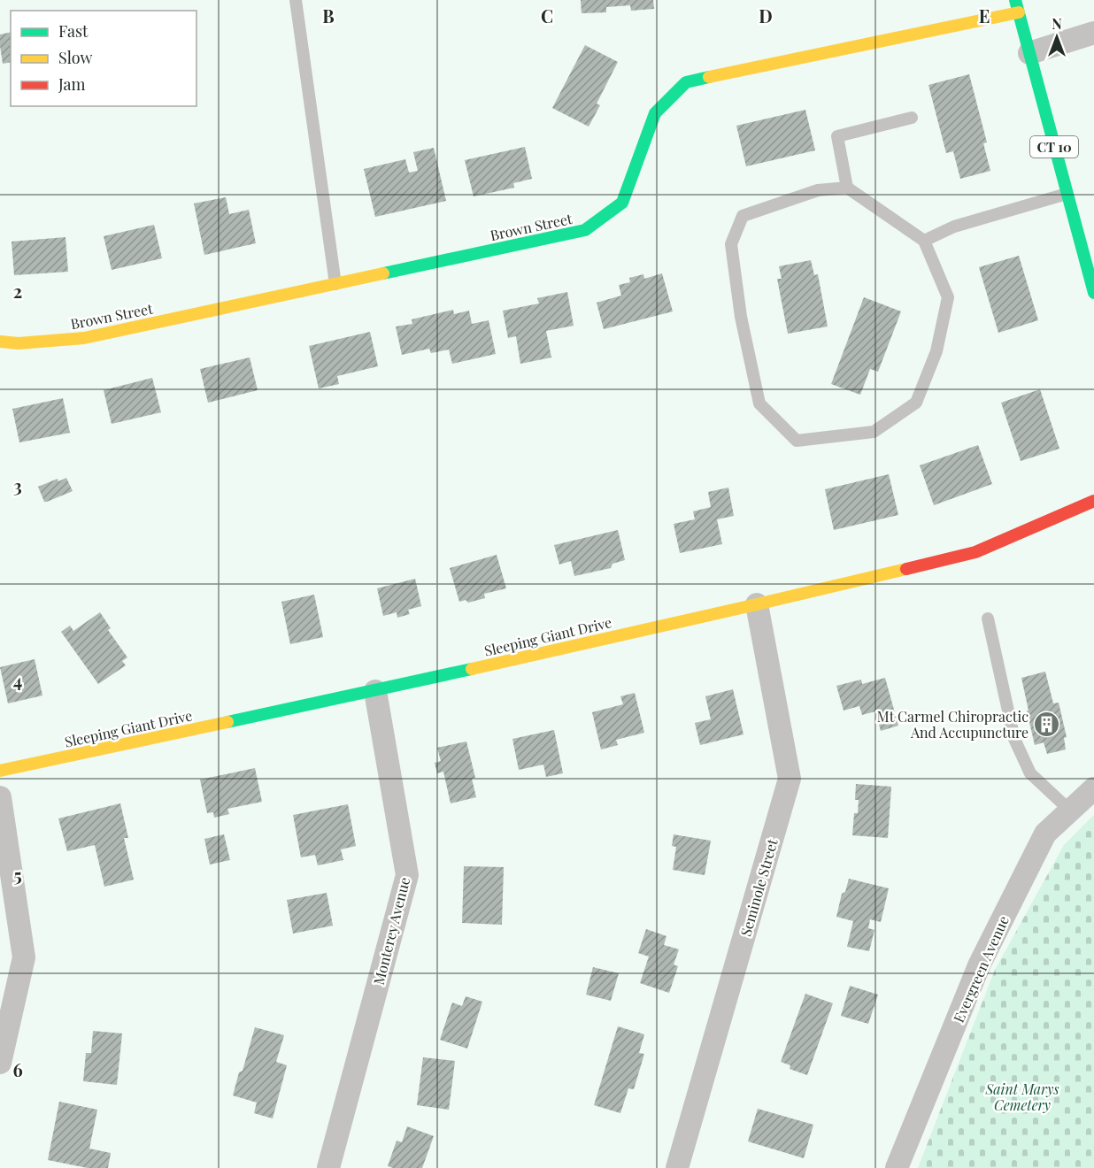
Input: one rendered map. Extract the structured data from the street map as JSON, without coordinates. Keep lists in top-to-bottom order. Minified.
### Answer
{"streets":{"main road":["CT 10","Brown Street","Sleeping Giant Drive"],"street":["Seminole Street","Monterey Avenue","Evergreen Avenue"]},"crossings":[["CT 10","Brown Street"],["Sleeping Giant Drive","Seminole Street"],["Sleeping Giant Drive","Monterey Avenue"]],"parks":["Saint Marys Cemetery"],"places":{"building":["Mt Carmel Chiropractic And Accupuncture"]},"legend":["Fast","Slow","Jam"],"north":"top","grid":{"columns":["B","C","D","E"],"rows":["2","3","4","5","6"]}}
